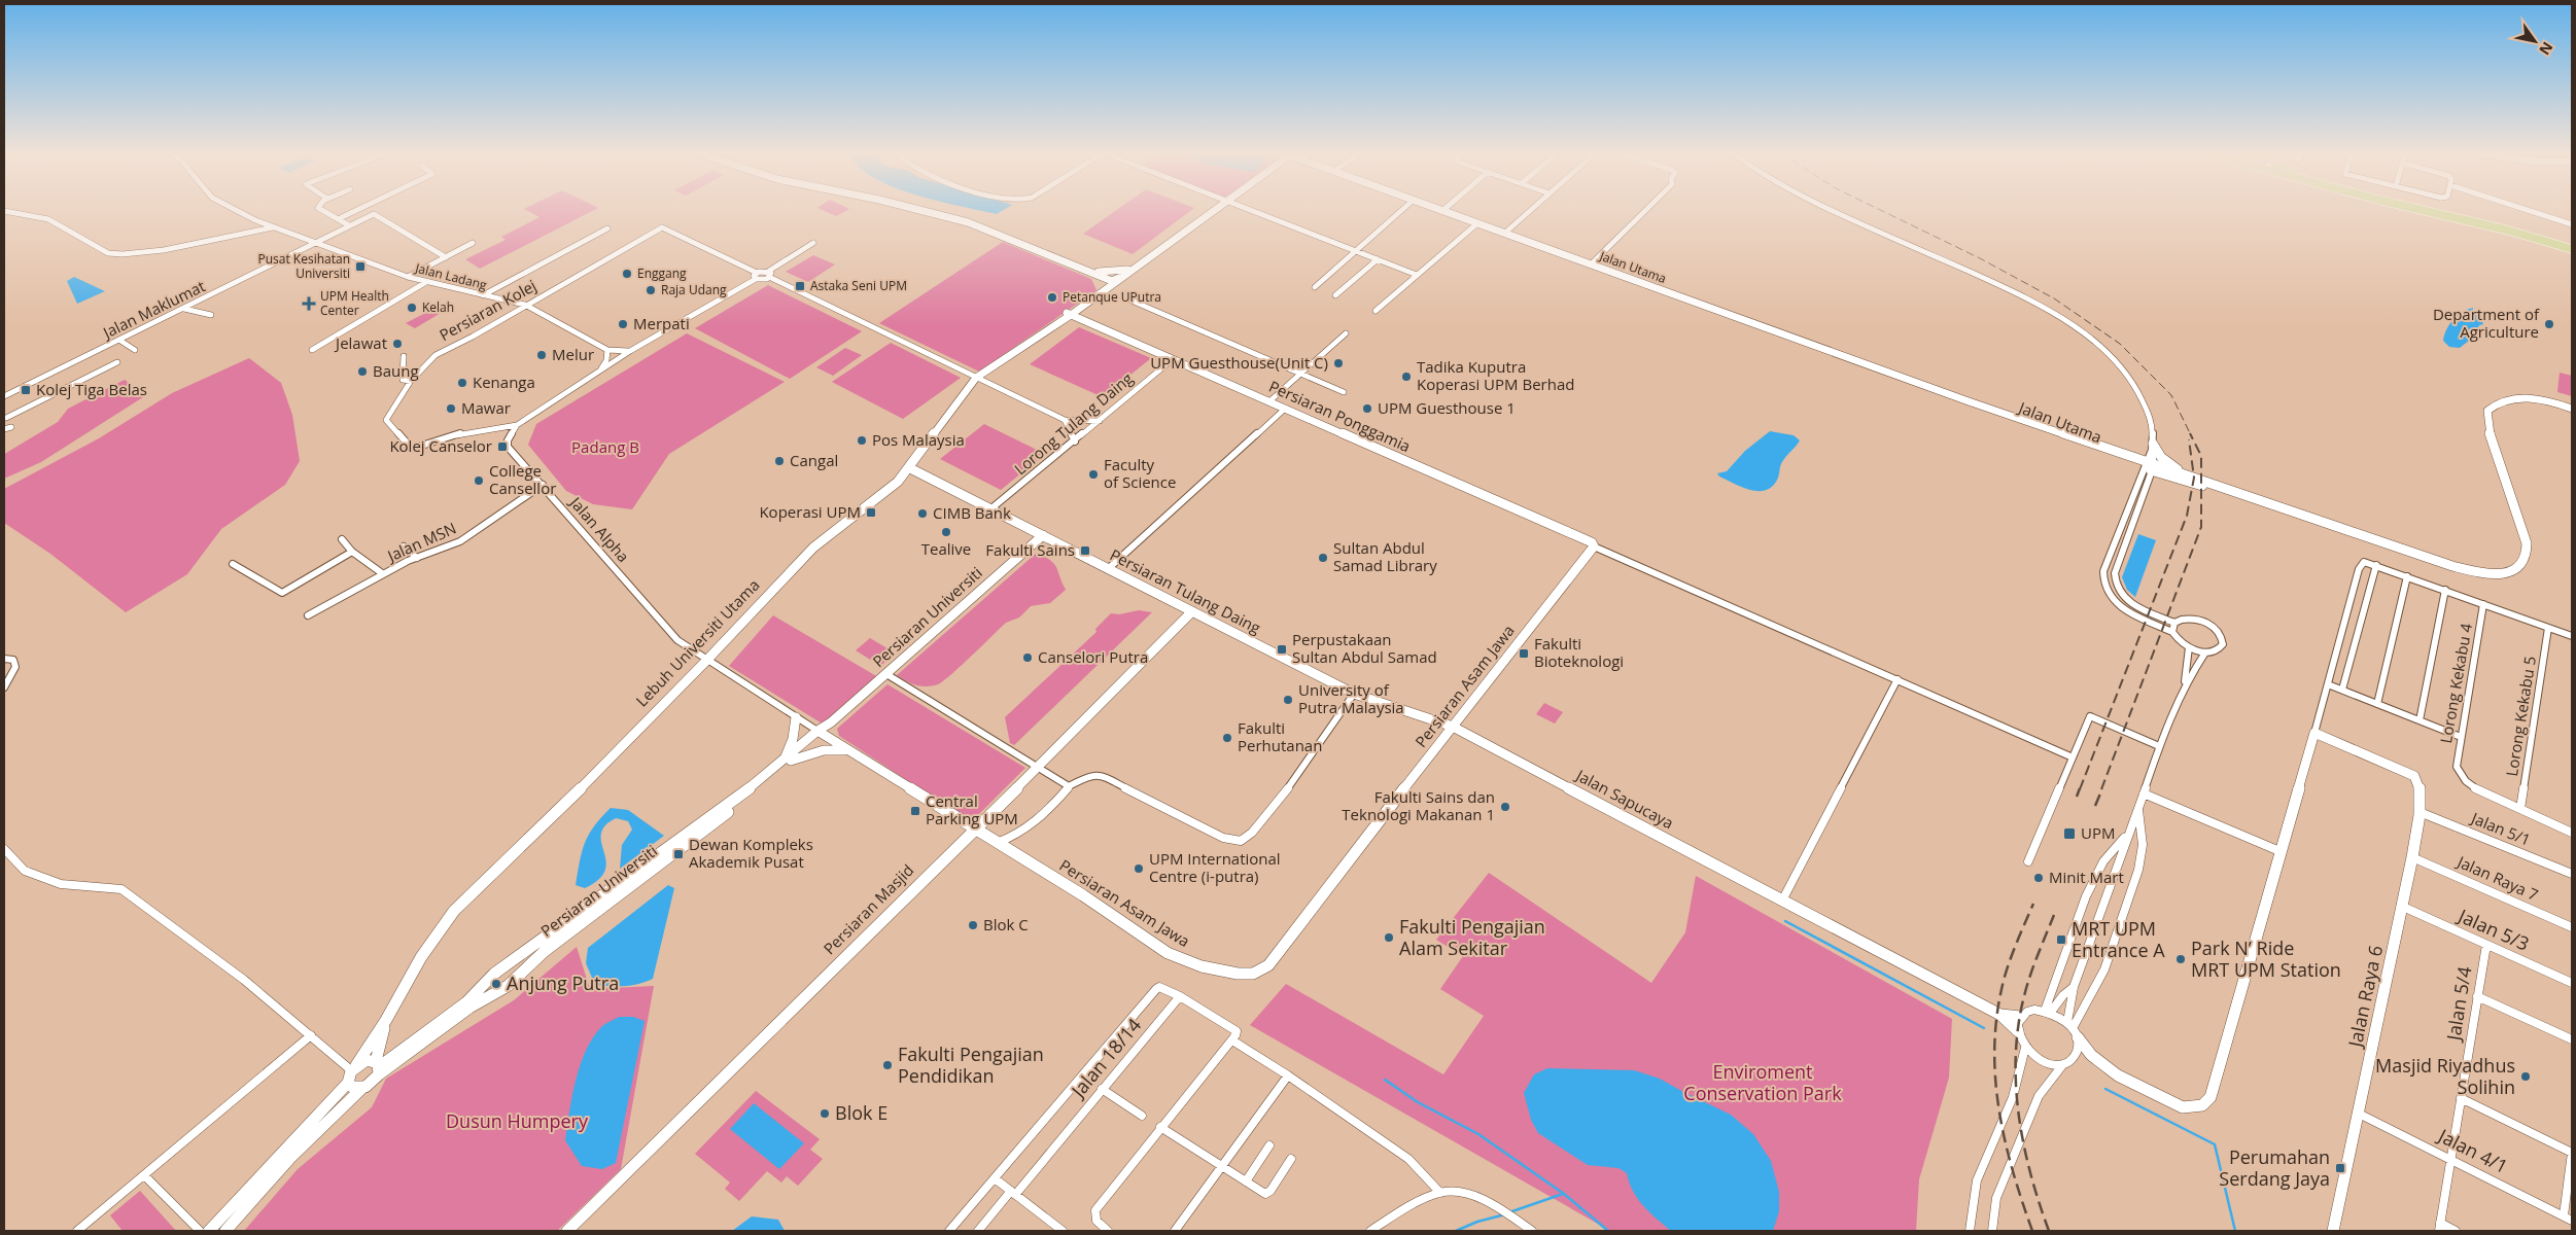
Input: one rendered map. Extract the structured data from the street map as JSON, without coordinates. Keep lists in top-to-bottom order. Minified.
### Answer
{"streets":{"street":["Jalan Utama","Jalan Ladang","Jalan Maklumat","Persiaran Kolej","Persiaran Ponggamia","Lorong Tulang Daing","Jalan Alpha","Jalan MSN","Persiaran Tulang Daing","Persiaran Universiti","Lebuh Universiti Utama","Lorong Kekabu 4","Persiaran Asam Jawa","Lorong Kekabu 5","Jalan Sapucaya","Jalan 5/1","Jalan Raya 7","Persiaran Masjid","Jalan 5/3","Jalan Raya 6","Jalan 5/4","Jalan 18/14","Jalan 4/1"]},"crossings":[["Jalan Ladang","Jalan Maklumat"],["Jalan Ladang","Persiaran Kolej"],["Persiaran Kolej","Jalan Alpha"],["Persiaran Ponggamia","Lorong Tulang Daing"],["Persiaran Ponggamia","Lebuh Universiti Utama"],["Persiaran Ponggamia","Persiaran Asam Jawa"],["Lorong Tulang Daing","Persiaran Tulang Daing"],["Jalan Alpha","Jalan MSN"],["Jalan Alpha","Lebuh Universiti Utama"],["Jalan Alpha","Persiaran Asam Jawa"],["Persiaran Tulang Daing","Persiaran Universiti"],["Persiaran Tulang Daing","Lebuh Universiti Utama"],["Persiaran Tulang Daing","Persiaran Asam Jawa"],["Persiaran Tulang Daing","Jalan Sapucaya"],["Persiaran Tulang Daing","Persiaran Masjid"],["Persiaran Universiti","Lebuh Universiti Utama"],["Persiaran Universiti","Persiaran Asam Jawa"],["Lebuh Universiti Utama","Persiaran Asam Jawa"],["Lorong Kekabu 4","Lorong Kekabu 5"],["Persiaran Asam Jawa","Jalan Sapucaya"],["Persiaran Asam Jawa","Persiaran Masjid"],["Jalan 5/1","Jalan Raya 6"],["Jalan Raya 7","Jalan Raya 6"],["Jalan 5/3","Jalan Raya 6"],["Jalan 5/3","Jalan 5/4"],["Jalan Raya 6","Jalan 4/1"],["Jalan 5/4","Jalan 4/1"]],"parks":["Padang B","Enviroment Conservation Park","Dusun Humpery"],"places":{"transit":["Pusat Kesihatan Universiti","Astaka Seni UPM","Kolej Tiga Belas","Kolej Canselor","Koperasi UPM","Fakulti Sains","Perpustakaan Sultan Abdul Samad","Fakulti Bioteknologi","Central Parking UPM","UPM","Dewan Kompleks Akademik Pusat","MRT UPM Entrance A","Perumahan Serdang Jaya"],"other":["Enggang","Raja Udang","Petanque UPutra","Kelah","Merpati","Department of Agriculture","Jelawat","Melur","UPM Guesthouse(Unit C)","Baung","Tadika Kuputra Koperasi UPM Berhad","Kenanga","Mawar","UPM Guesthouse 1","Pos Malaysia","Cangal","Faculty of Science","College Cansellor","CIMB Bank","Tealive","Sultan Abdul Samad Library","Canselori Putra","University of Putra Malaysia","Fakulti Perhutanan","Fakulti Sains dan Teknologi Makanan 1","UPM International Centre (i-putra)","Minit Mart","Blok C","Fakulti Pengajian Alam Sekitar","Park N’ Ride MRT UPM Station","Anjung Putra","Fakulti Pengajian Pendidikan","Masjid Riyadhus Solihin","Blok E"],"health":["UPM Health Center"]},"north":"bottom right"}
